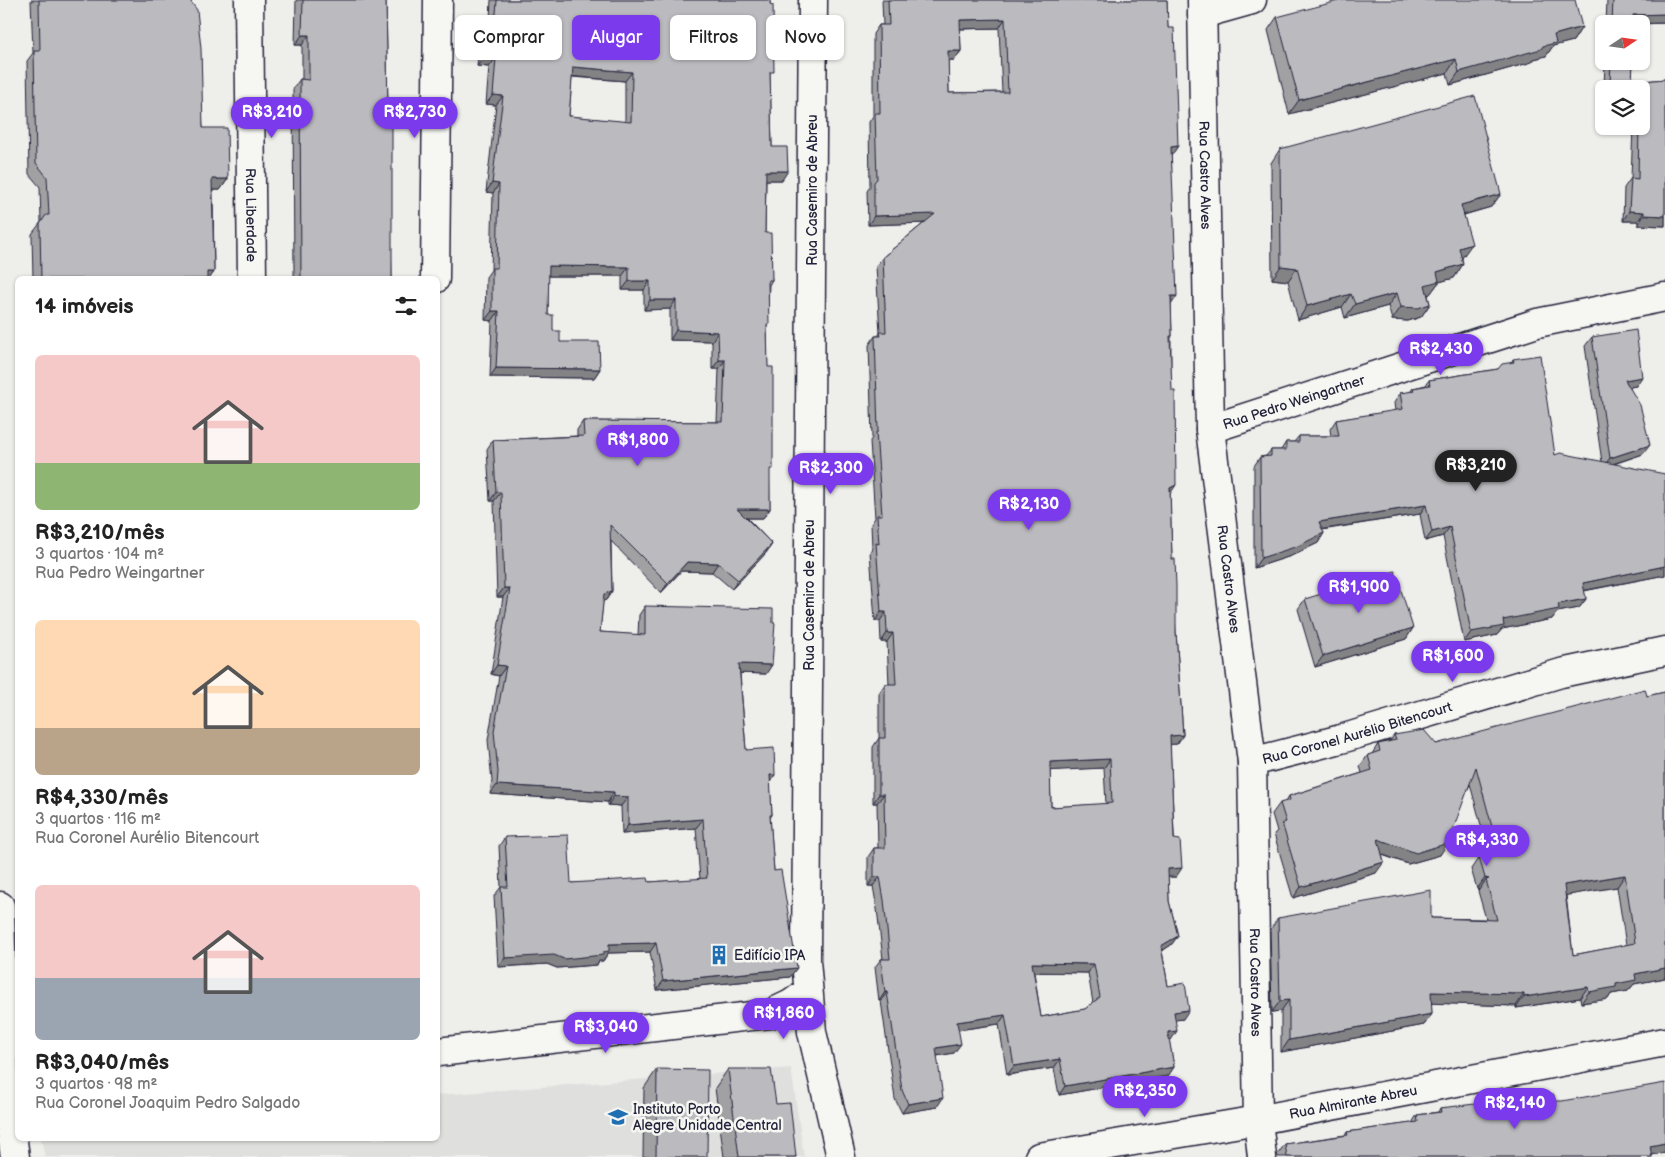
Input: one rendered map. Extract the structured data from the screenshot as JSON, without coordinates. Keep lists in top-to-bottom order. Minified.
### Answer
{"streets":{"street":["Rua Castro Alves","Rua Casemiro de Abreu","Rua Liberdade","Rua Pedro Weingartner","Rua Coronel Aurélio Bitencourt","Rua Almirante Abreu"]},"crossings":[["Rua Castro Alves","Rua Pedro Weingartner"],["Rua Castro Alves","Rua Coronel Aurélio Bitencourt"],["Rua Castro Alves","Rua Almirante Abreu"]],"places":{"building":["Edifício IPA"],"school or university":["Instituto Porto Alegre Unidade Central"]},"north":"right","page":{"chip":["Comprar","Alugar","Filtros","Novo"],"price":["R$3,210","R$2,730","R$2,430","R$1,800","R$3,210","R$2,300","R$2,130","R$1,900","R$1,600","R$4,330","R$1,860","R$3,040","R$2,350","R$2,140"],"heading":"14 imóveis","list":[{"name":"R$3,210/mês","note":"3 quartos · 104 m² · Rua Pedro Weingartner"},{"name":"R$4,330/mês","note":"3 quartos · 116 m² · Rua Coronel Aurélio Bitencourt"},{"name":"R$3,040/mês","note":"3 quartos · 98 m² · Rua Coronel Joaquim Pedro Salgado"}]}}
